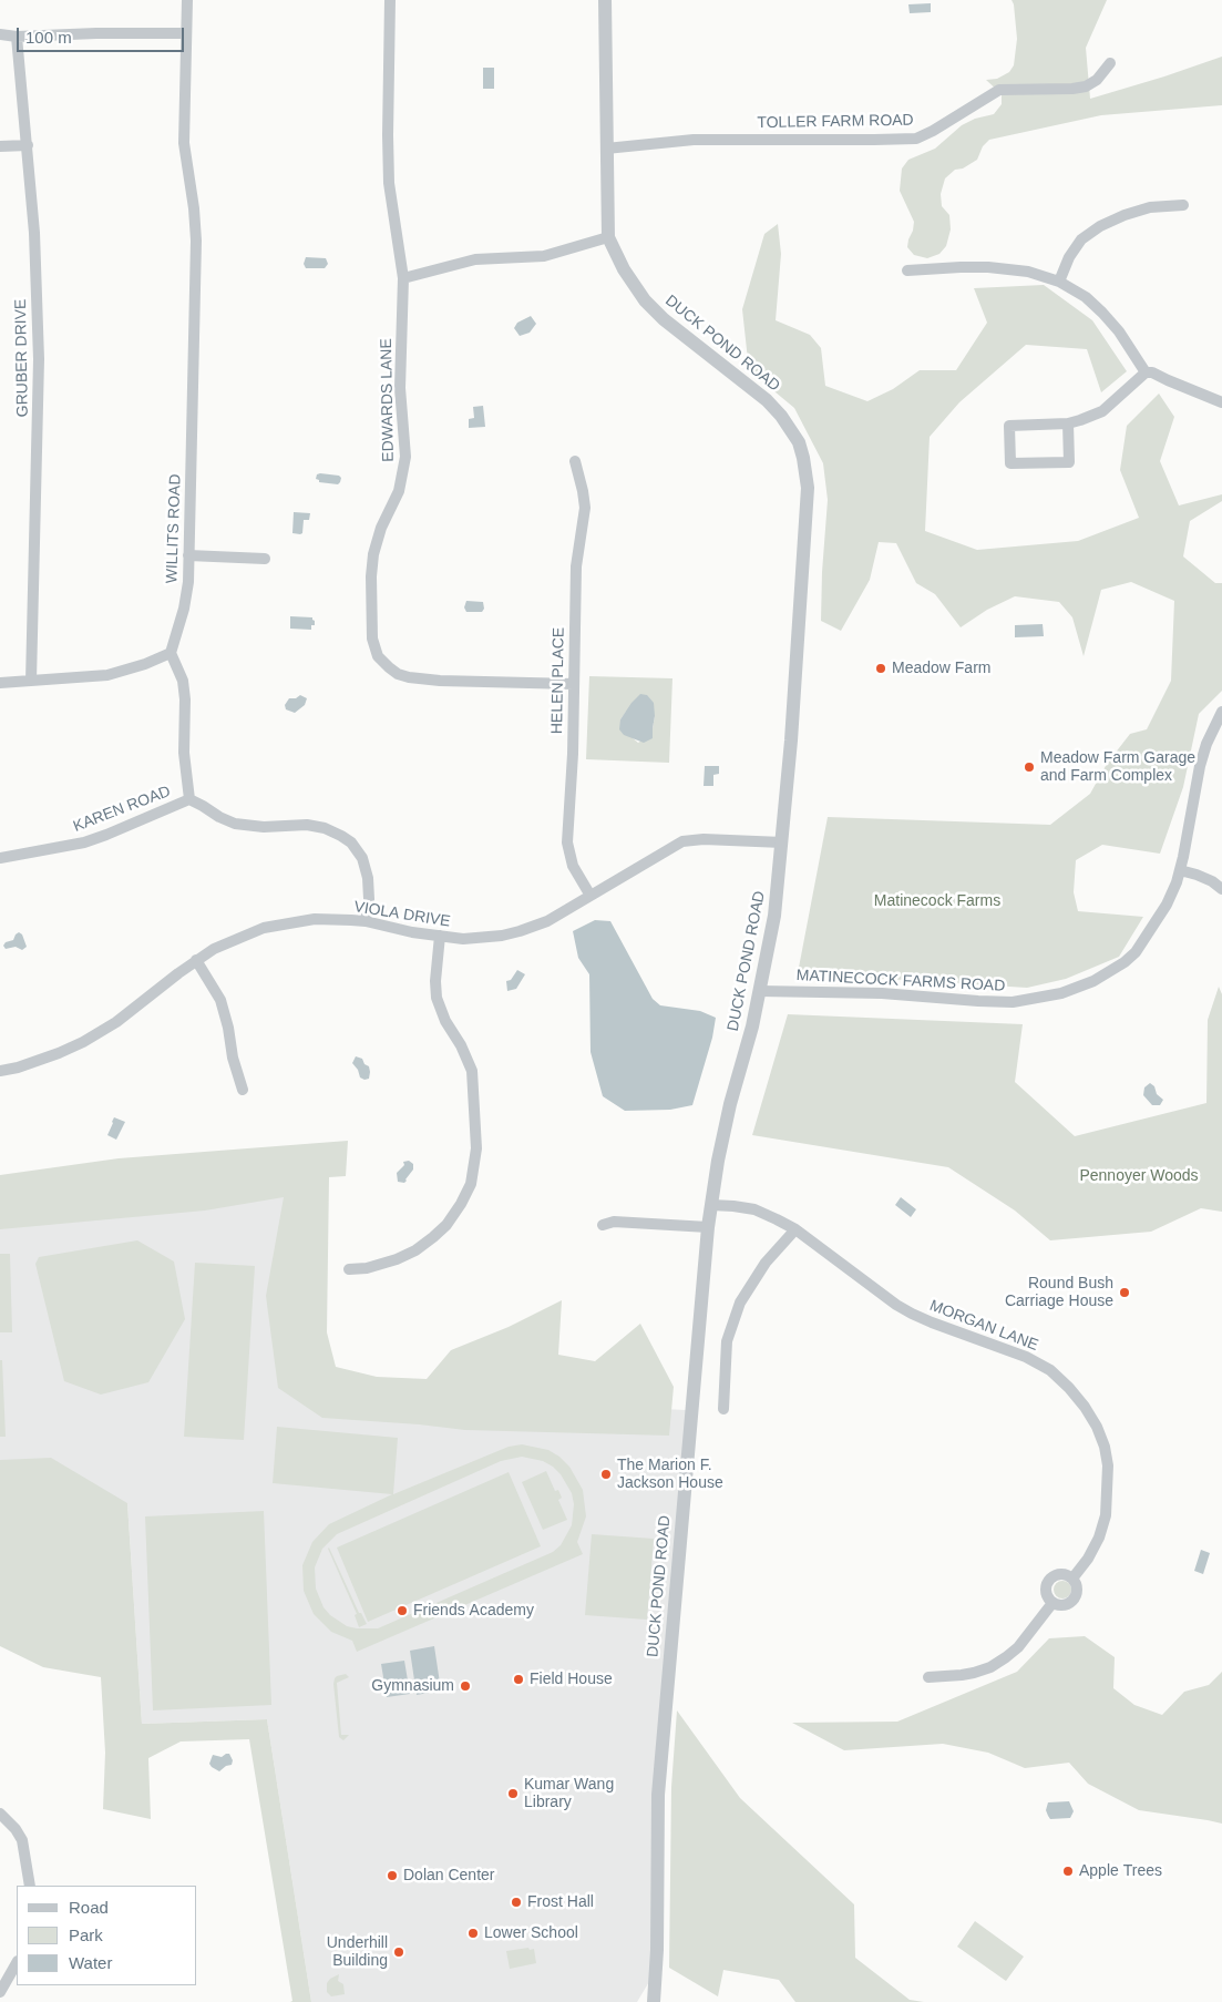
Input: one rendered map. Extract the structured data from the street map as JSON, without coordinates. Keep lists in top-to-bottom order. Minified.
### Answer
{"streets":{"street":["TOLLER FARM ROAD","DUCK POND ROAD","GRUBER DRIVE","EDWARDS LANE","WILLITS ROAD","HELEN PLACE","KAREN ROAD","VIOLA DRIVE","MATINECOCK FARMS ROAD","MORGAN LANE"]},"crossings":[["TOLLER FARM ROAD","DUCK POND ROAD"],["DUCK POND ROAD","VIOLA DRIVE"],["DUCK POND ROAD","MATINECOCK FARMS ROAD"],["DUCK POND ROAD","MORGAN LANE"],["EDWARDS LANE","HELEN PLACE"],["HELEN PLACE","VIOLA DRIVE"]],"parks":["Matinecock Farms","Pennoyer Woods"],"places":["Meadow Farm","Meadow Farm Garage and Farm Complex","Round Bush Carriage House","The Marion F. Jackson House","Friends Academy","Field House","Gymnasium","Kumar Wang Library","Apple Trees","Dolan Center","Frost Hall","Lower School","Underhill Building"],"legend":["Road","Park","Water"],"scale_bar":"100 m"}
